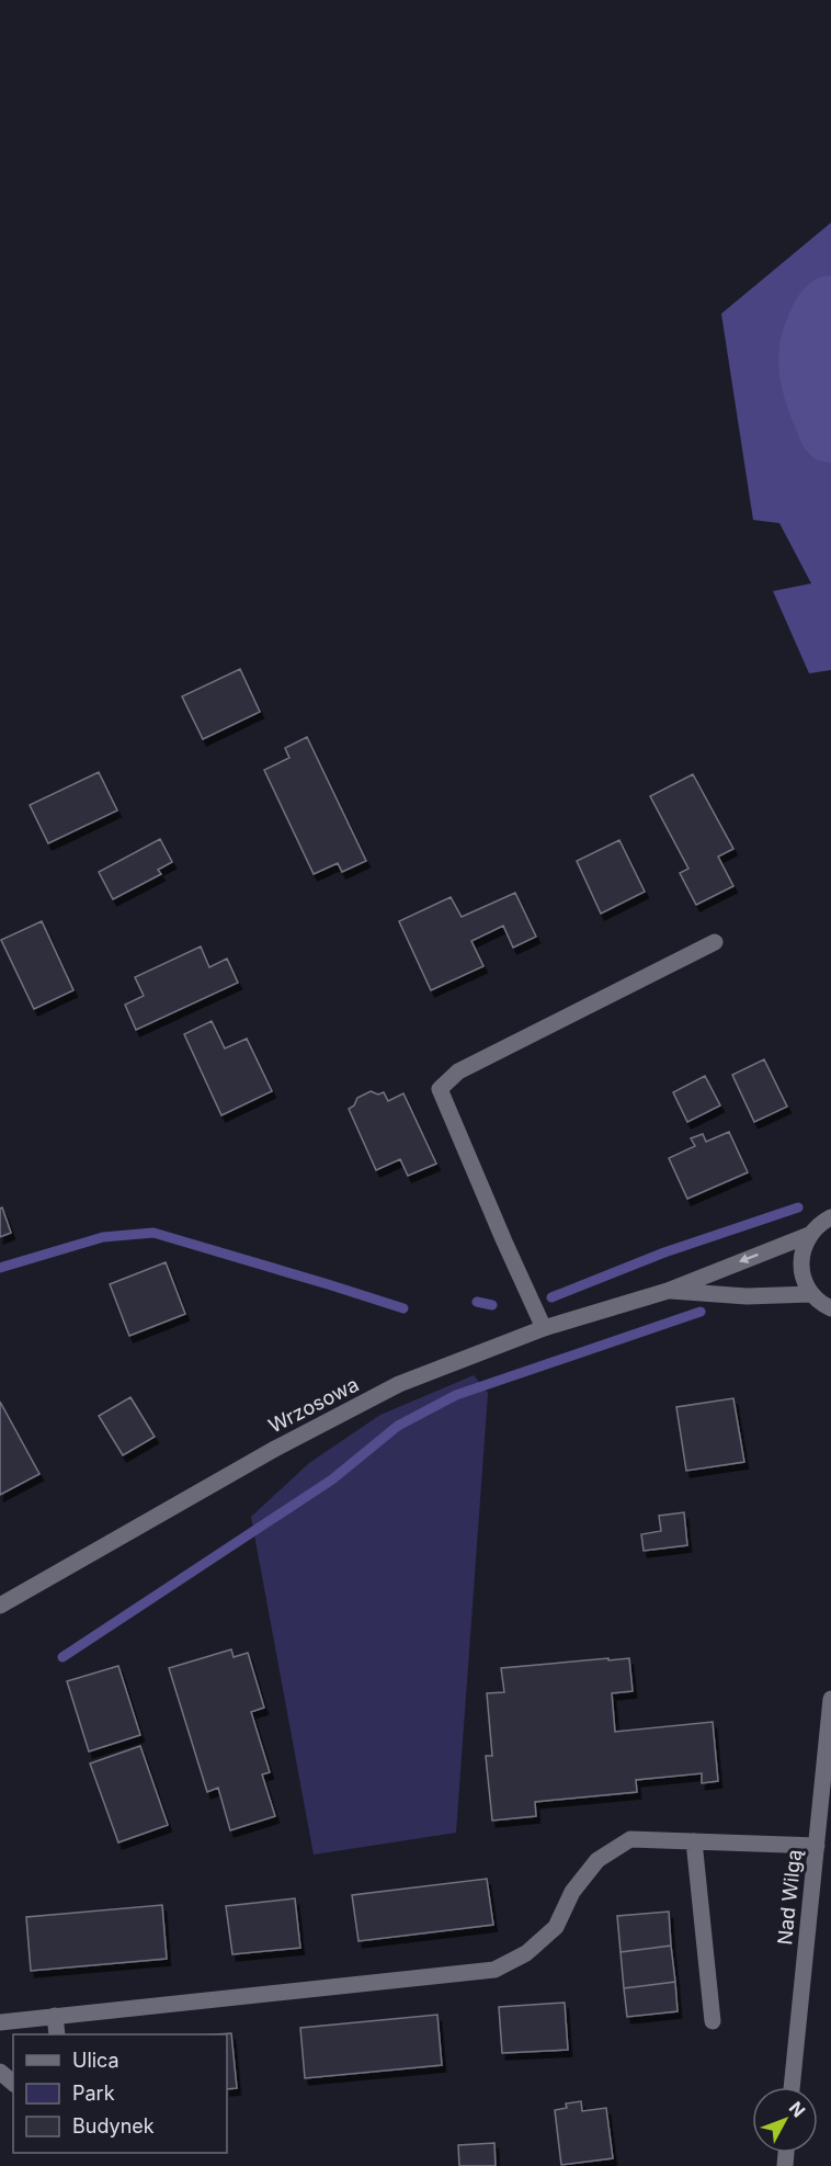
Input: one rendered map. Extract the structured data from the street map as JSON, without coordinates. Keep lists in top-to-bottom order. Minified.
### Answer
{"streets":{"street":["Wrzosowa","Nad Wilgą"]},"legend":["Ulica","Park","Budynek"],"north":"top right"}
